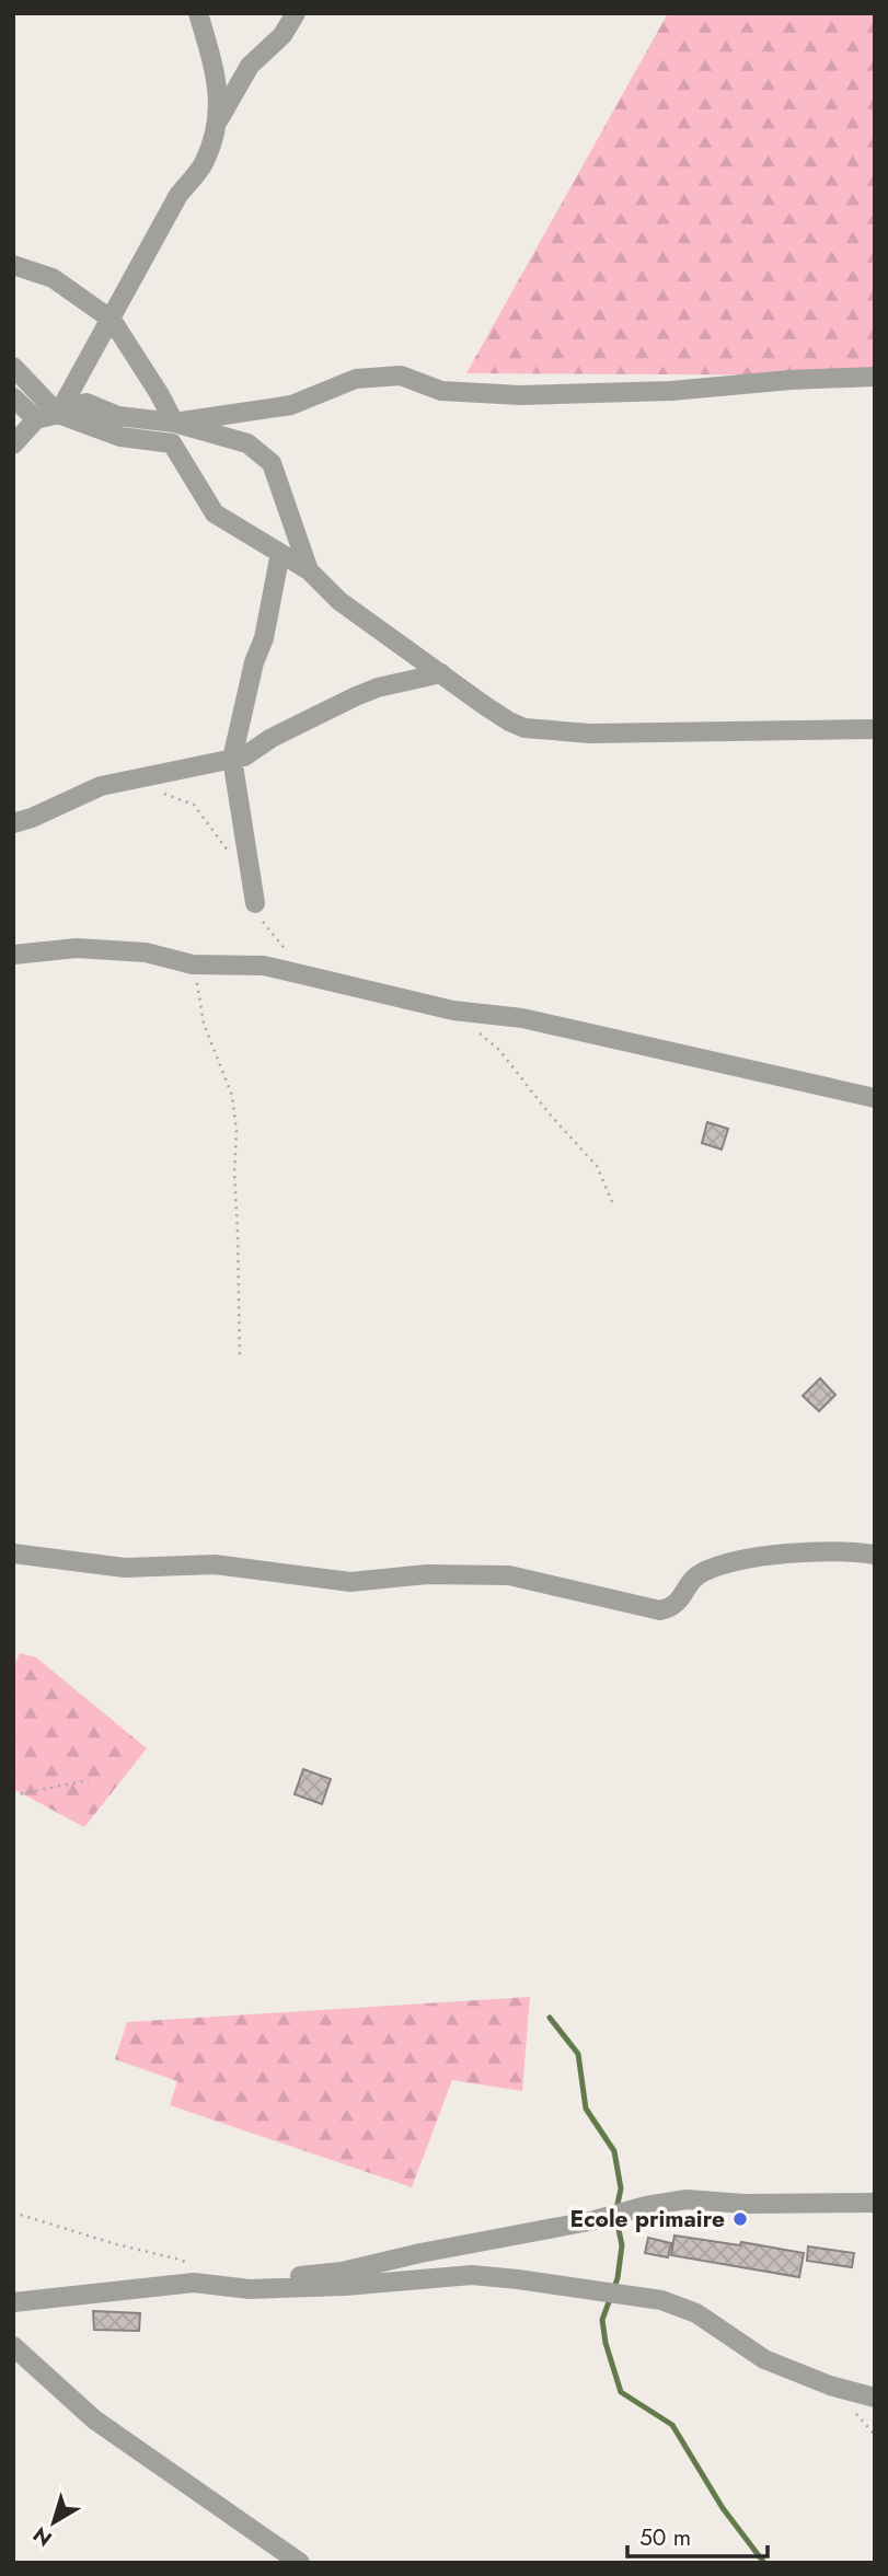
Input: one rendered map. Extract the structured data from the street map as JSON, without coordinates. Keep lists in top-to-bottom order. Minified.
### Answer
{"places":["Ecole primaire"],"scale_bar":"50 m","north":"bottom left"}
